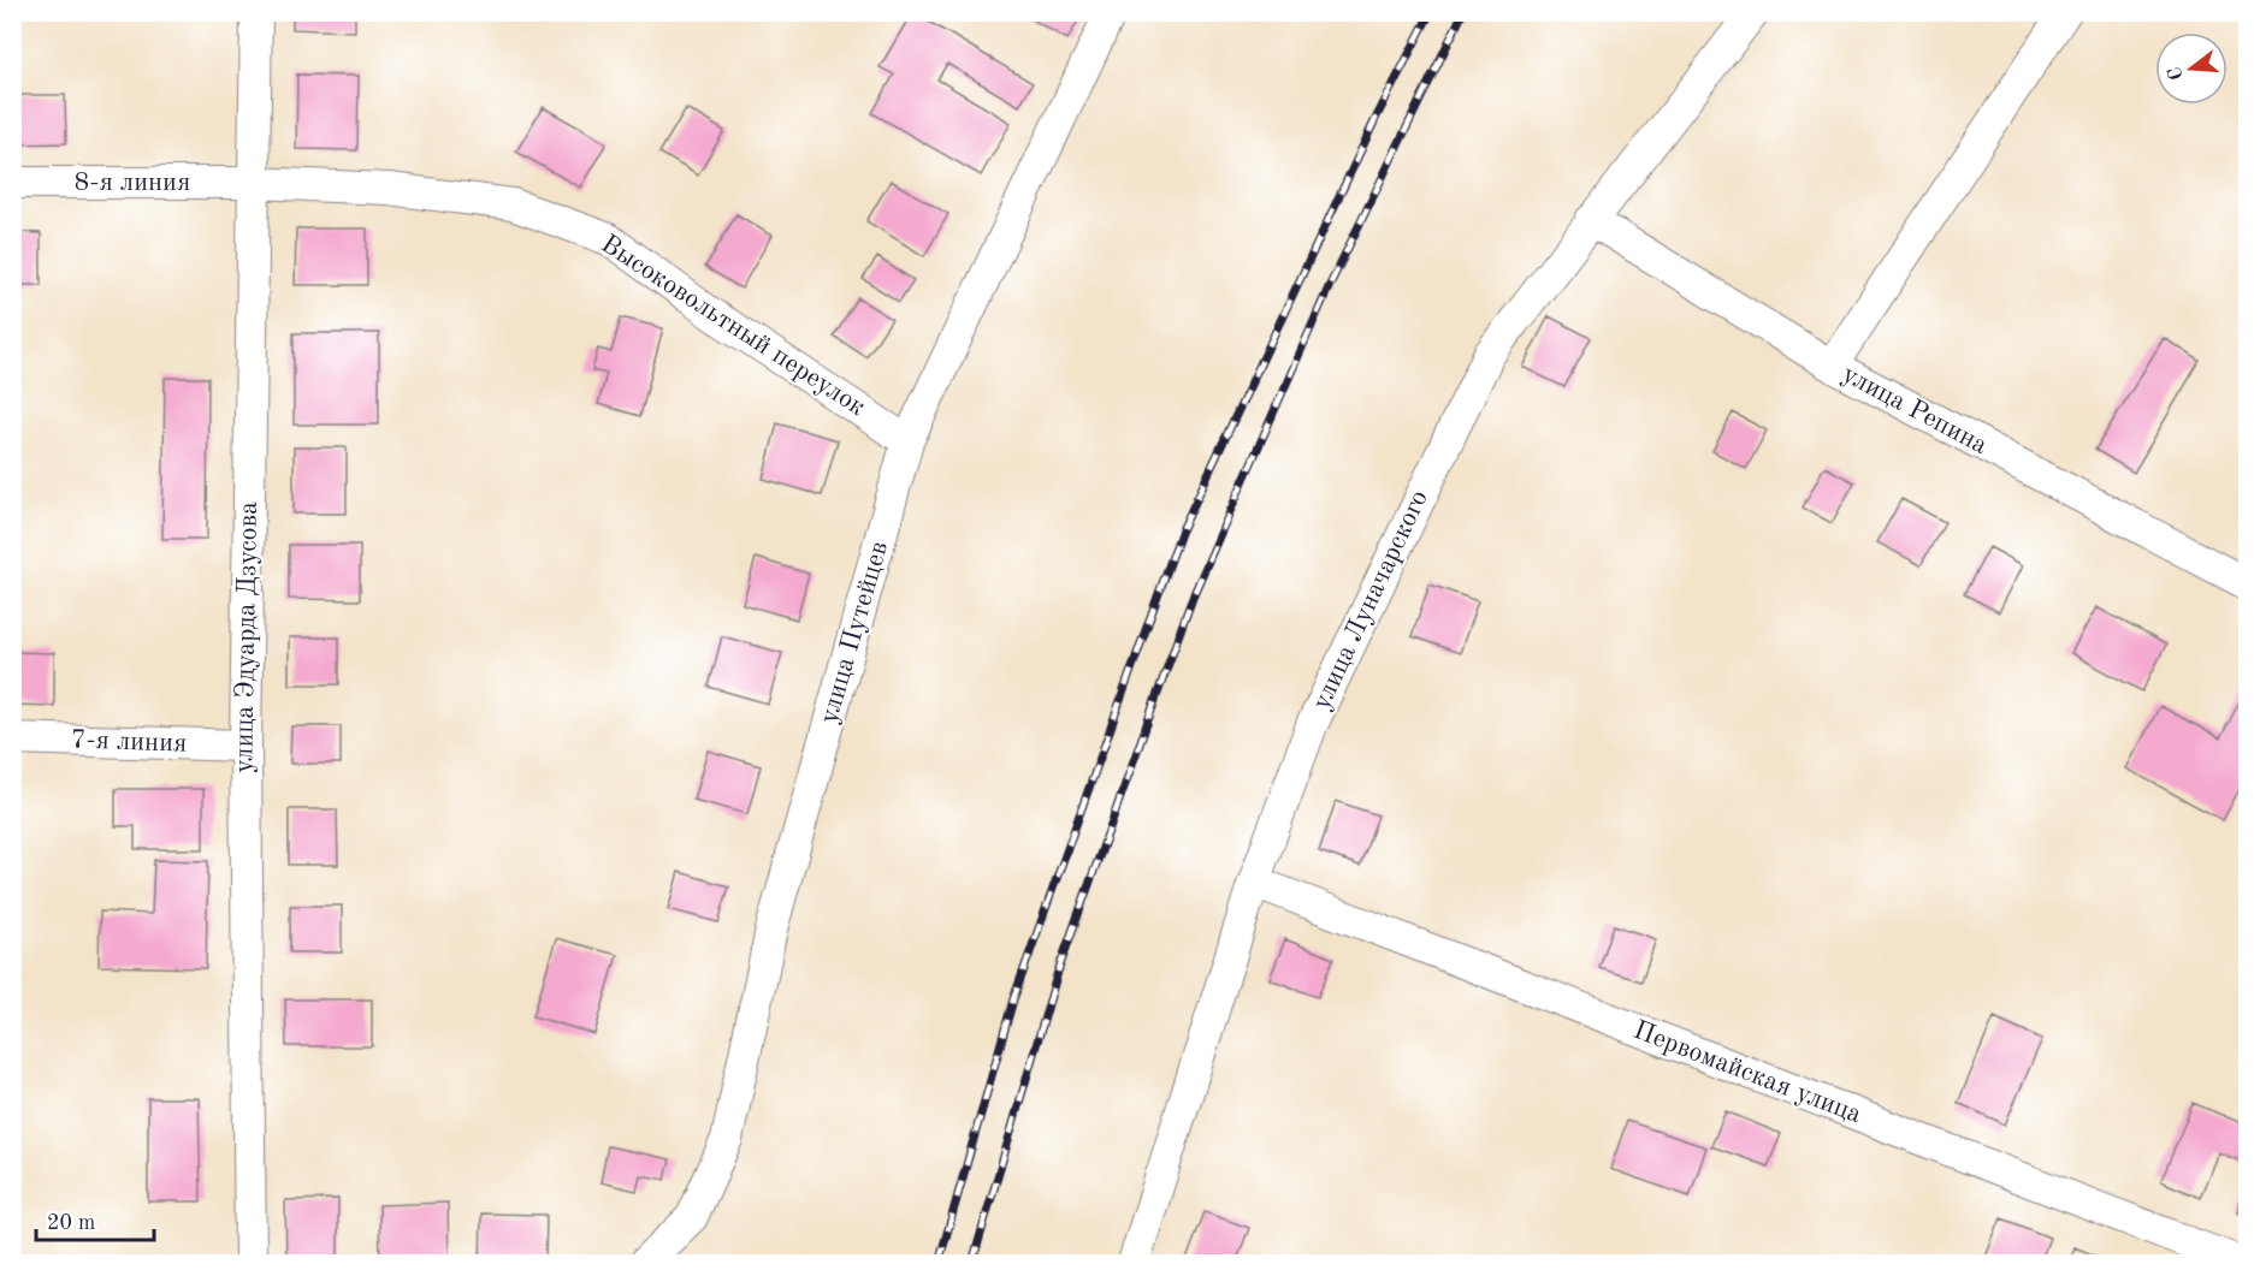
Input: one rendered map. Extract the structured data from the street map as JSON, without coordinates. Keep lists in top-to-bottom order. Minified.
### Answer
{"streets":{"street":["8-я линия","Высоковольтный переулок","улица Репина","улица Луначарского","улица Путейцев","улица Эдуарда Дзусова","7-я линия","Первомайская улица"]},"crossings":[["8-я линия","Высоковольтный переулок"],["8-я линия","улица Эдуарда Дзусова"],["Высоковольтный переулок","улица Путейцев"],["Высоковольтный переулок","улица Эдуарда Дзусова"],["улица Репина","улица Луначарского"],["улица Луначарского","Первомайская улица"],["улица Эдуарда Дзусова","7-я линия"]],"scale_bar":"20 m","north":"left"}
